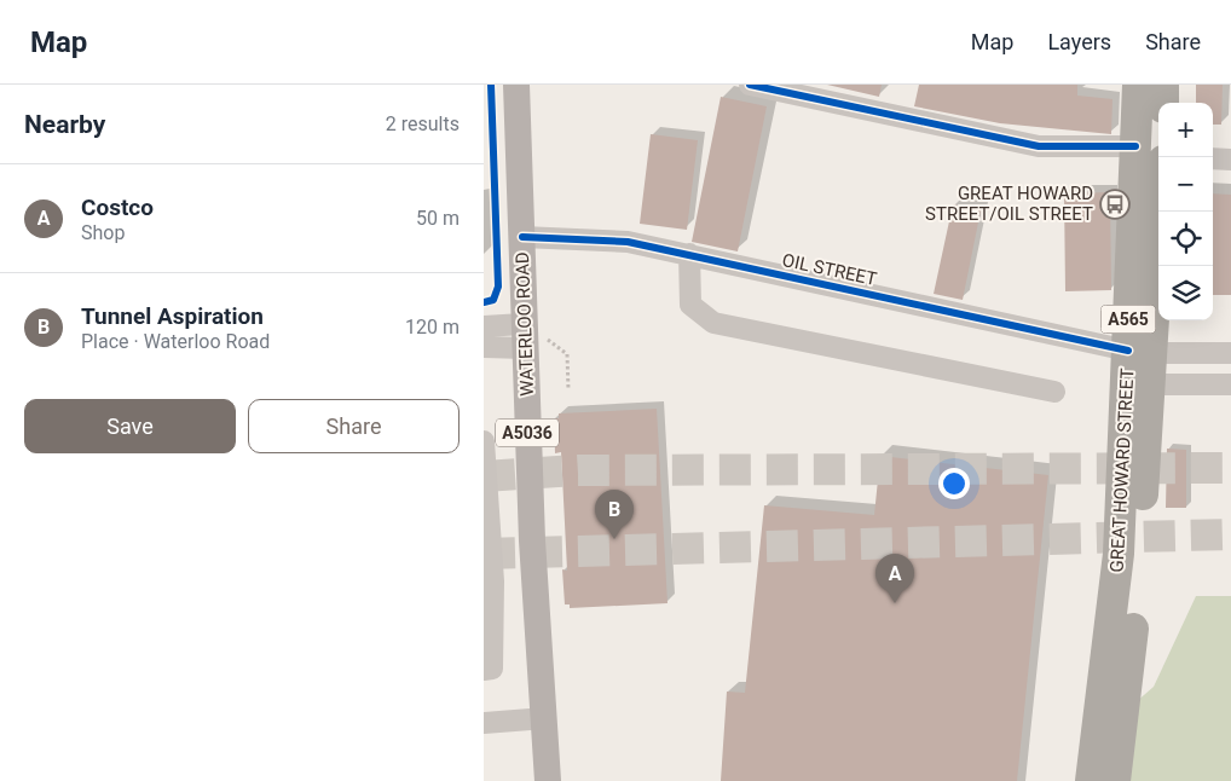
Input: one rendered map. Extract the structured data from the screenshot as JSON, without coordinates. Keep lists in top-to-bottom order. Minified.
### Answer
{"streets":{"highway":["A565","GREAT HOWARD STREET"],"main road":["WATERLOO ROAD","A5036"],"street":["OIL STREET"]},"crossings":[["OIL STREET","WATERLOO ROAD"],["OIL STREET","GREAT HOWARD STREET"]],"places":{"bus stop":["GREAT HOWARD STREET/OIL STREET"]},"page":{"header":"Map","nav":["Map","Layers","Share"],"heading":["Nearby","2 results"],"map_buttons":["+","−"],"list":[{"mark":"A","name":"Costco","note":"Shop","value":"50 m"},{"mark":"B","name":"Tunnel Aspiration","note":"Place · Waterloo Road","value":"120 m"}],"buttons":["Save","Share"],"pins":["B","A"]}}
